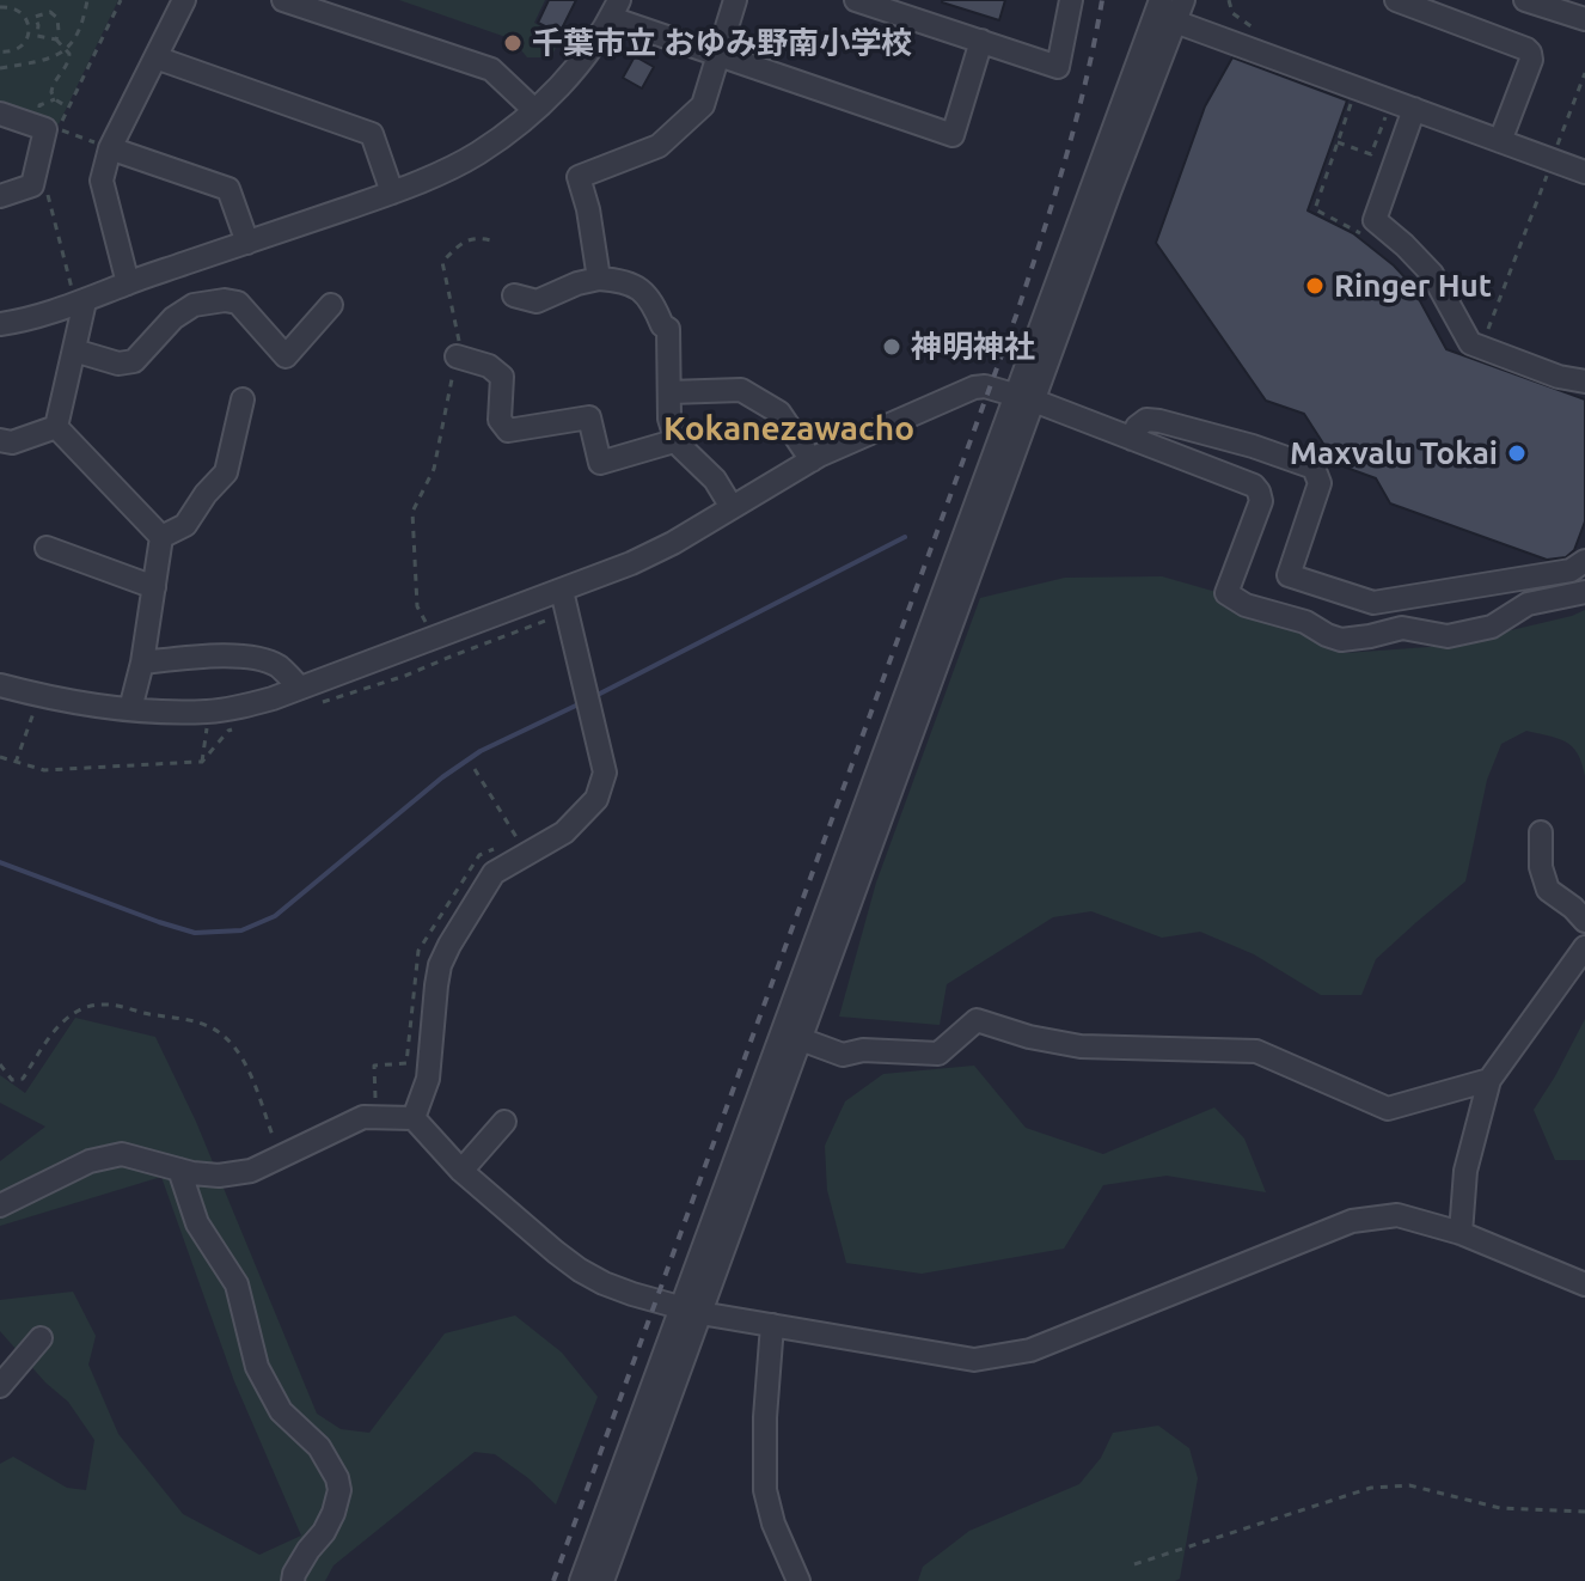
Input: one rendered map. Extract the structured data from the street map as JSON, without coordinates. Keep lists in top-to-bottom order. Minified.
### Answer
{"districts":["Kokanezawacho"],"places":["千葉市立 おゆみ野南小学校","Ringer Hut","神明神社","Maxvalu Tokai"]}
